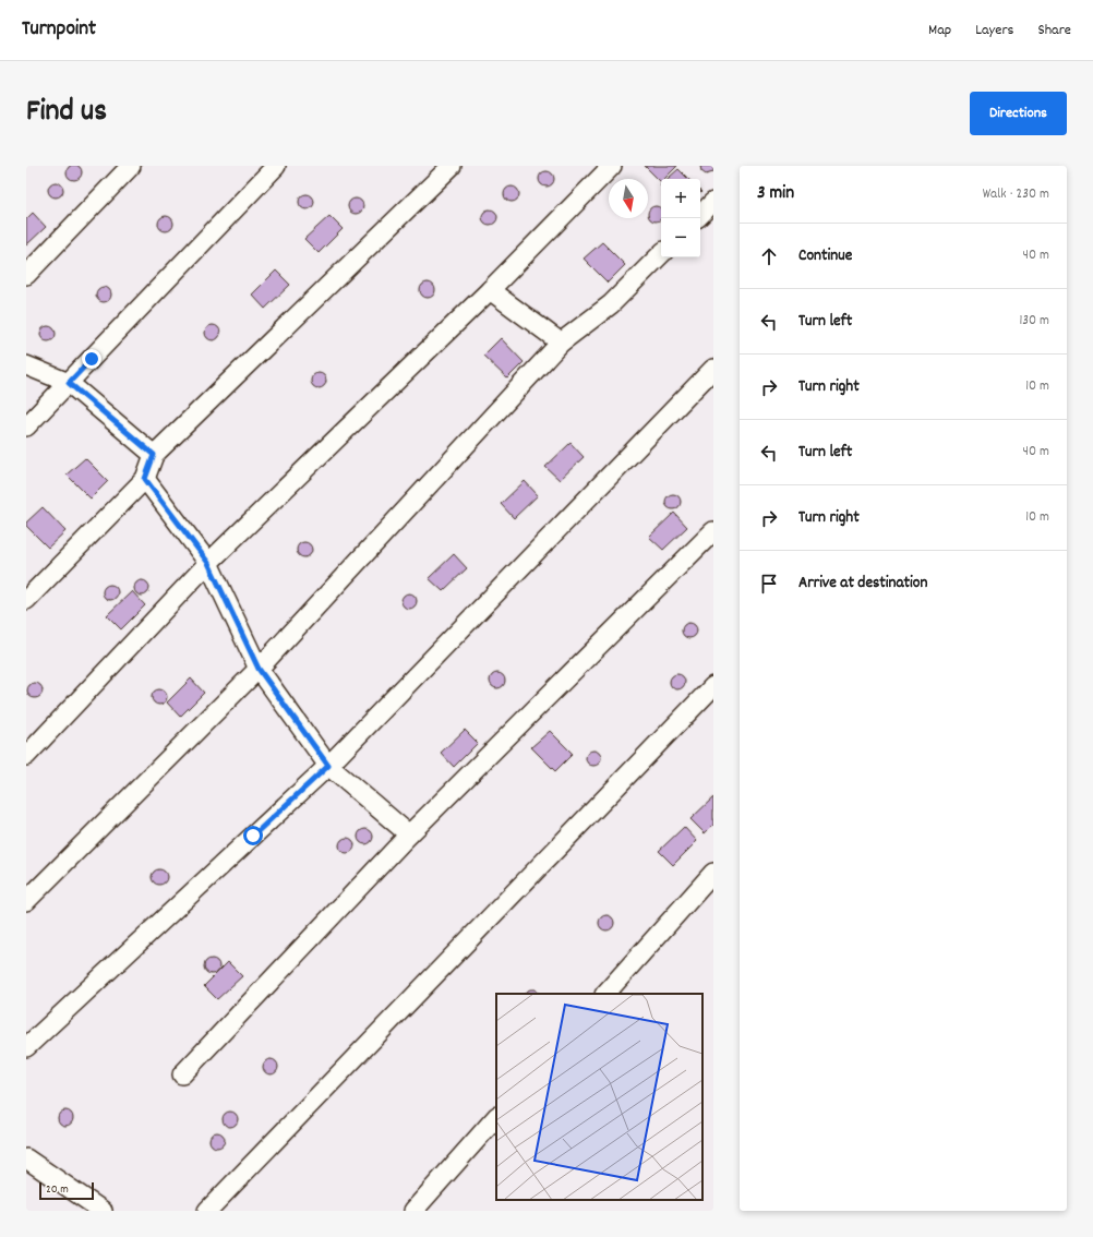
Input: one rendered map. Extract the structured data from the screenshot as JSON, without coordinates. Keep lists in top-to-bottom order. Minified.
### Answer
{"scale_bar":"20 m","north":"bottom","page":{"header":"Turnpoint","nav":["Map","Layers","Share"],"title":"Find us","buttons":"Directions","heading":["3 min","Walk · 230 m"],"map_buttons":["+","−"],"list":[["Continue","40 m"],["Turn left","130 m"],["Turn right","10 m"],["Turn left","40 m"],["Turn right","10 m"],"Arrive at destination"],"scale":"20 m"}}
